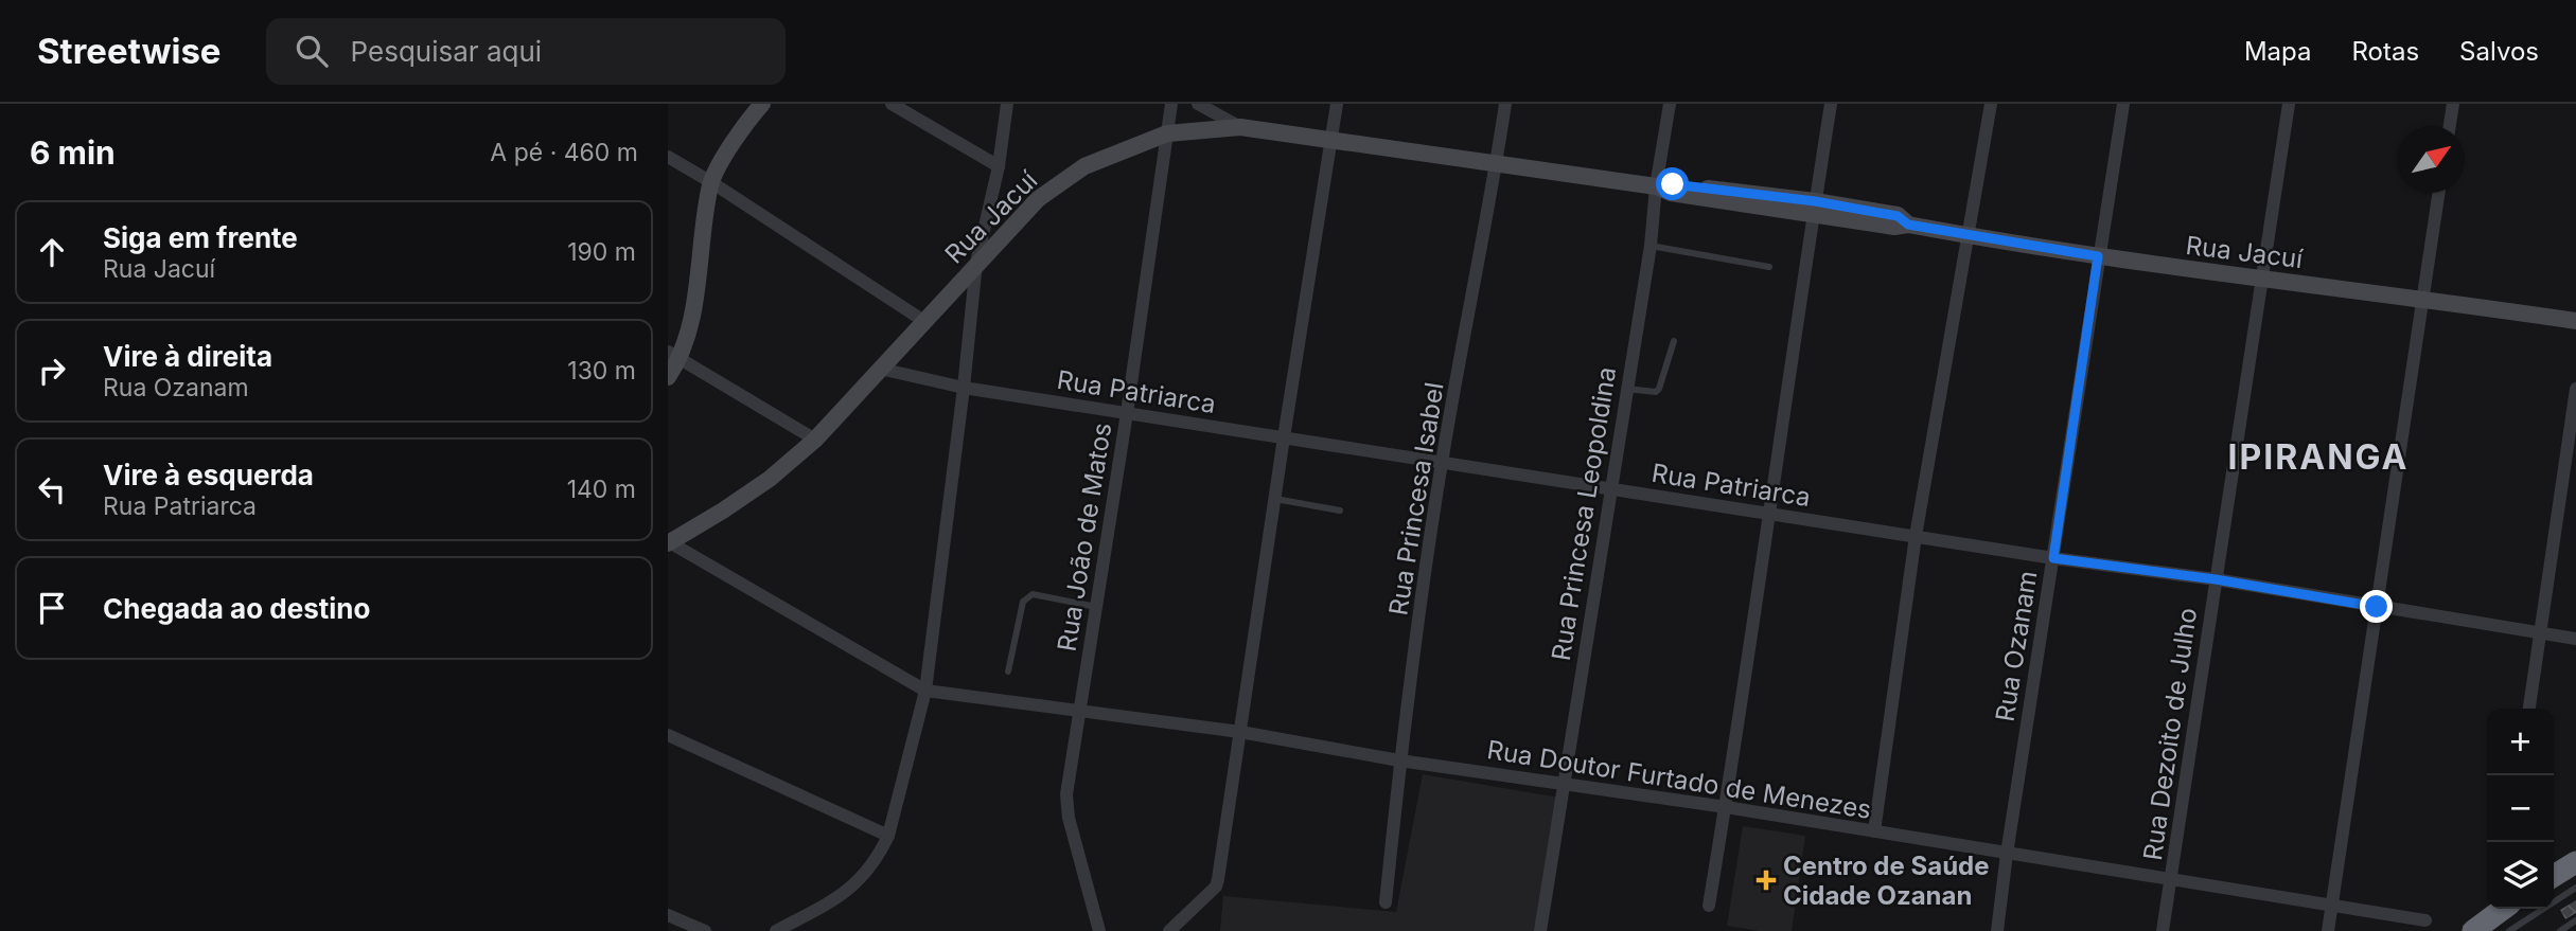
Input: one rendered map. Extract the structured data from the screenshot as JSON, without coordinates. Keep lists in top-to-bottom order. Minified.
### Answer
{"streets":{"main road":["Rua Jacuí"],"street":["Rua Patriarca","Rua Princesa Isabel","Rua Princesa Leopoldina","Rua João de Matos","Rua Ozanam","Rua Dezoito de Julho","Rua Doutor Furtado de Menezes"]},"crossings":[["Rua Jacuí","Rua Patriarca"],["Rua Jacuí","Rua Princesa Isabel"],["Rua Jacuí","Rua Princesa Leopoldina"],["Rua Jacuí","Rua João de Matos"],["Rua Jacuí","Rua Ozanam"],["Rua Jacuí","Rua Dezoito de Julho"],["Rua Patriarca","Rua Princesa Isabel"],["Rua Patriarca","Rua Princesa Leopoldina"],["Rua Patriarca","Rua João de Matos"],["Rua Patriarca","Rua Ozanam"],["Rua Patriarca","Rua Dezoito de Julho"],["Rua Princesa Isabel","Rua Doutor Furtado de Menezes"],["Rua Princesa Leopoldina","Rua Doutor Furtado de Menezes"],["Rua João de Matos","Rua Doutor Furtado de Menezes"],["Rua Ozanam","Rua Doutor Furtado de Menezes"],["Rua Dezoito de Julho","Rua Doutor Furtado de Menezes"]],"districts":["IPIRANGA"],"places":{"health":["Centro de Saúde Cidade Ozanan"]},"north":"top right","page":{"header":"Streetwise","search":"Pesquisar aqui","nav":["Mapa","Rotas","Salvos"],"heading":["6 min","A pé · 460 m"],"list":[["Siga em frente","Rua Jacuí","190 m"],["Vire à direita","Rua Ozanam","130 m"],["Vire à esquerda","Rua Patriarca","140 m"],"Chegada ao destino"],"map_buttons":["+","−"]}}
